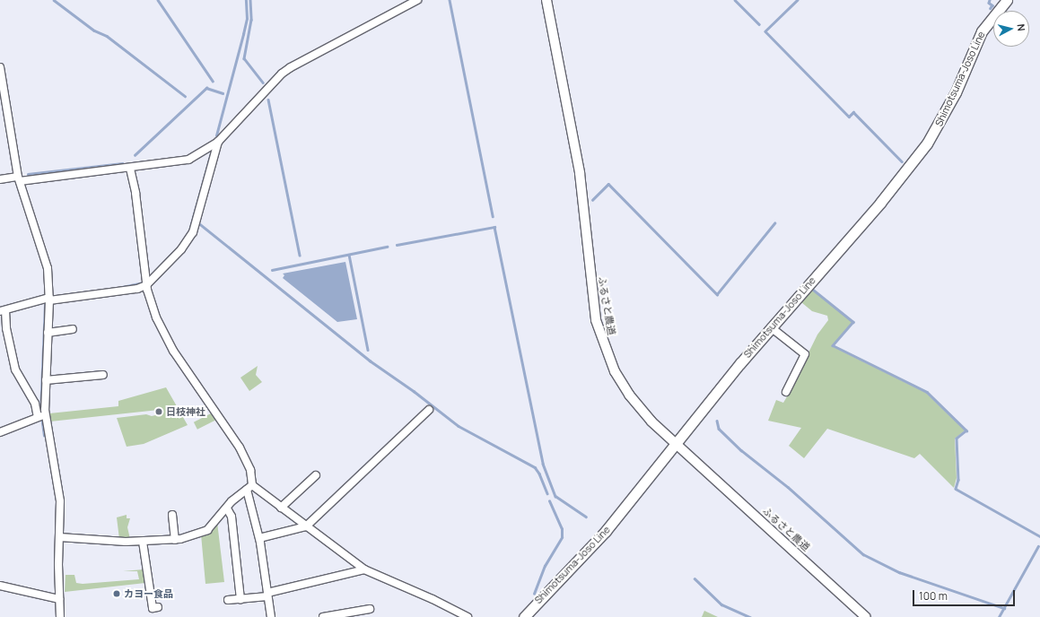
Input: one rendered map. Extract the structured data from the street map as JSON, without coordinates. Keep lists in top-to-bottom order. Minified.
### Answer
{"streets":{"main road":["Shimotsuma-Joso Line"],"street":["ふるさと農道"]},"crossings":[["Shimotsuma-Joso Line","ふるさと農道"]],"places":["日枝神社","カヨー食品"],"scale_bar":"100 m","north":"right"}
